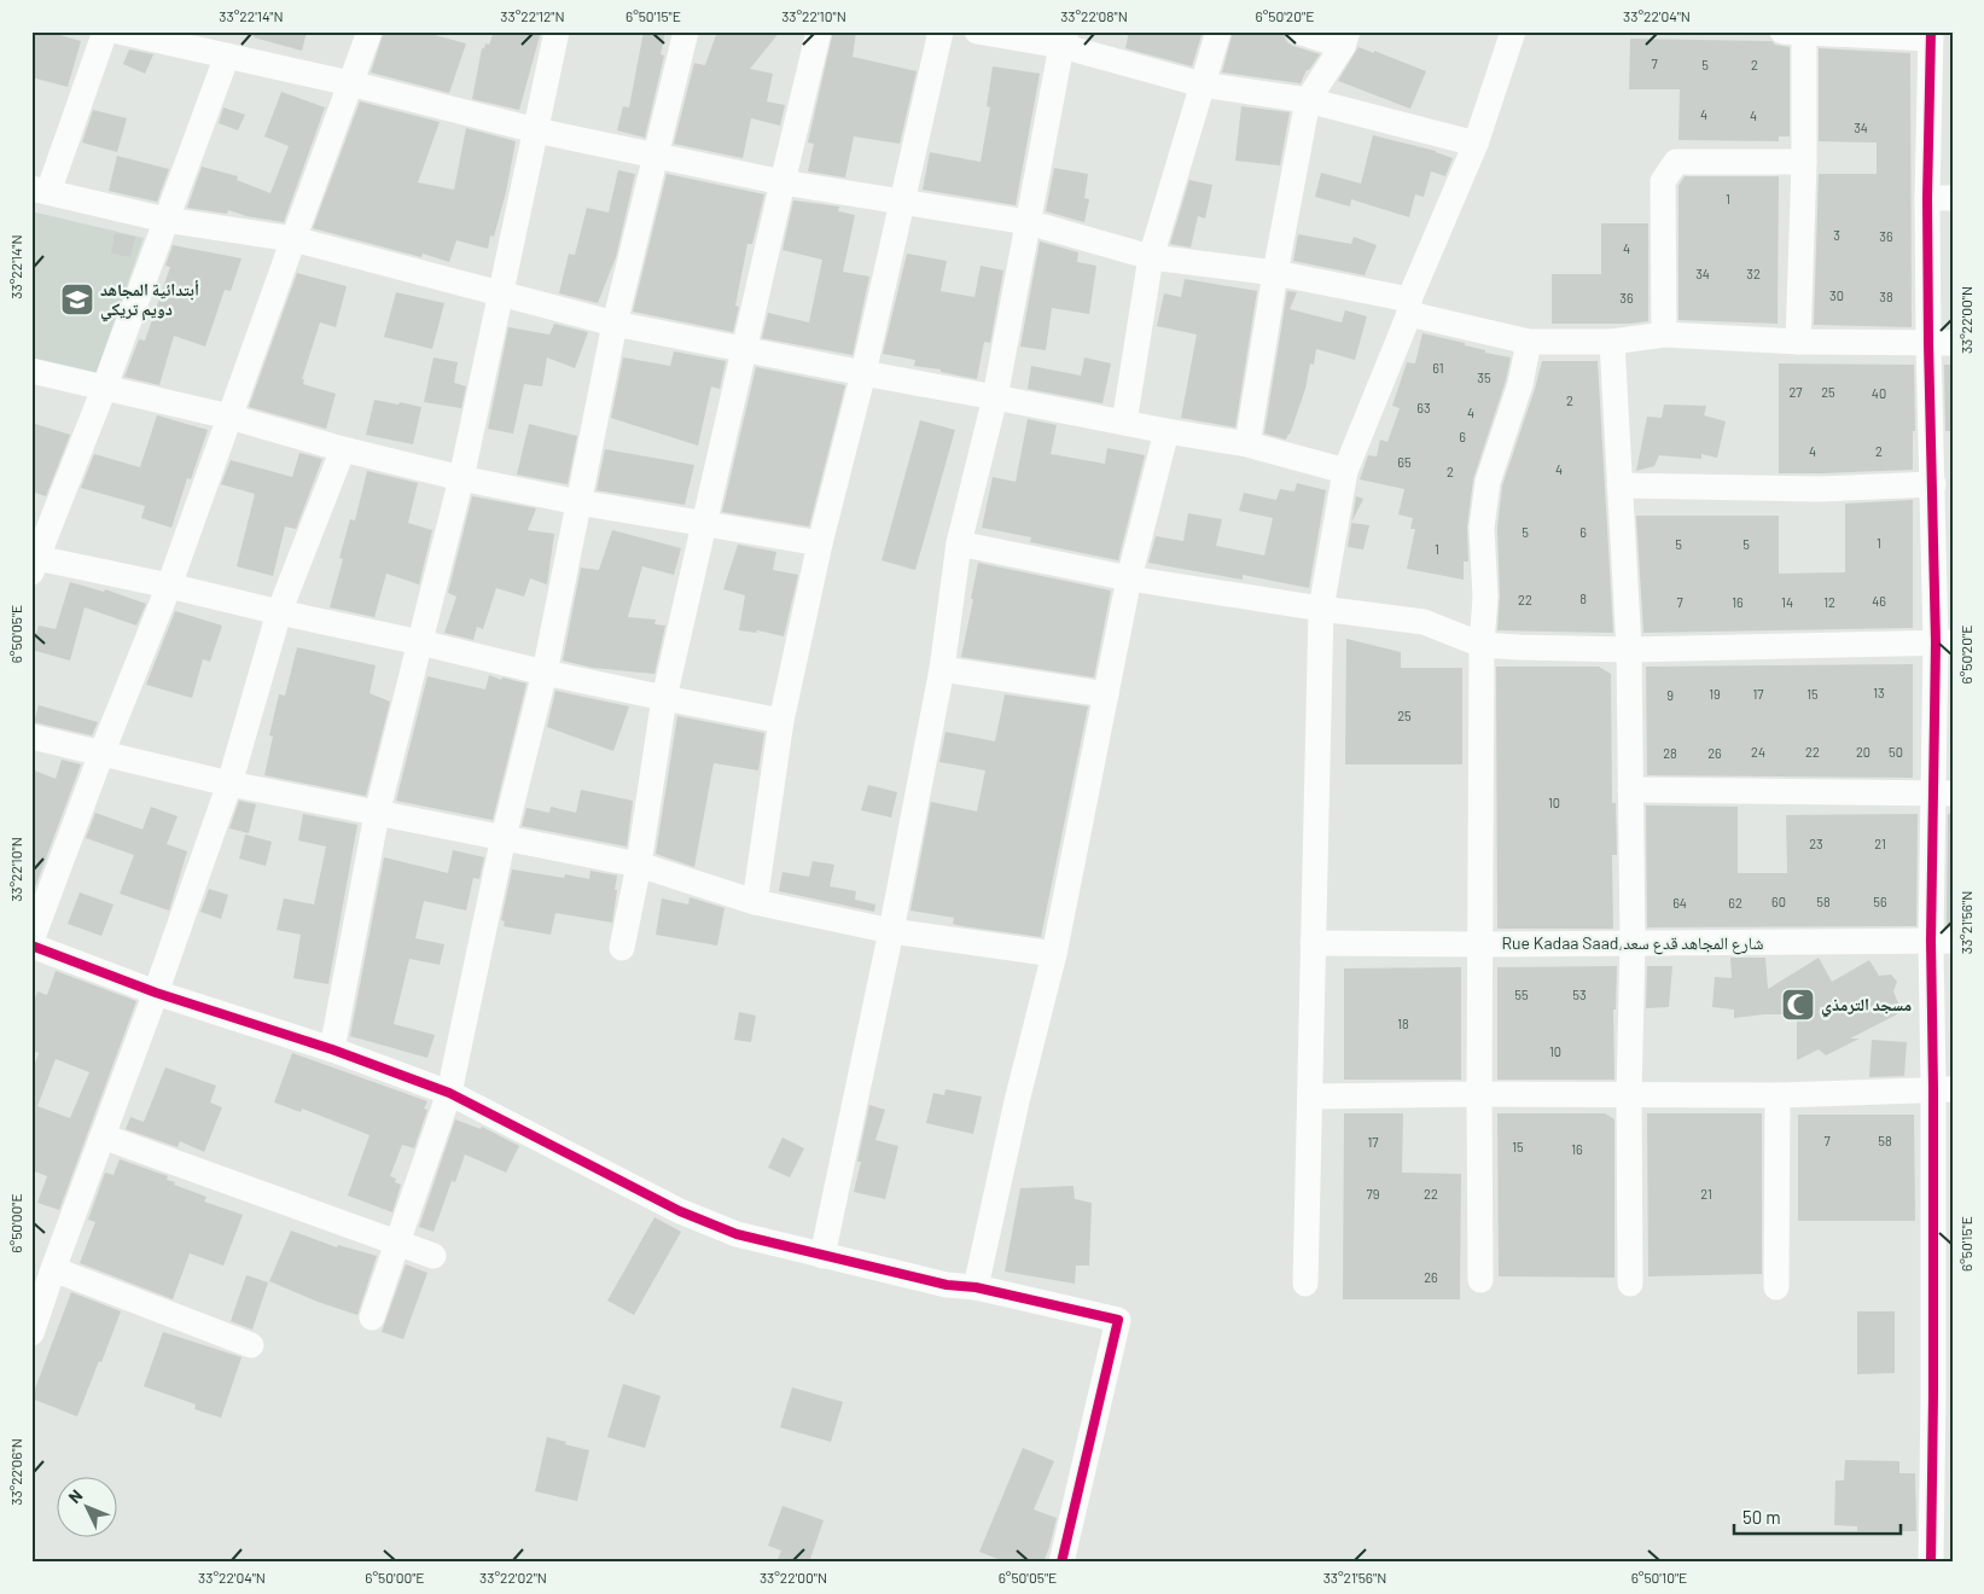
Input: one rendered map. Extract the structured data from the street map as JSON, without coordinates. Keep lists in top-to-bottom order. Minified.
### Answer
{"streets":{"street":["Rue Kadaa Saad,شارع المجاهد قدع سعد"]},"places":{"school or university":["أبتدائية المجاهد دويم تريكي"],"mosque":["مسجد الترمذي"]},"house_numbers":["7","5","2","4","4","34","1","3","36","4","34","32","30","38","36","61","35","27","25","40","2","63","4","6","4","2","65","4","2","5","6","1","5","5","1","8","22","46","7","16","14","12","13","19","17","15","9","25","24","22","20","50","28","26","10","23","21","60","58","56","64","62","55","53","18","10","7","58","17","15","16","79","22","21","26"],"scale_bar":"50 m","north":"top left","coordinates":["33°22'14\"N","33°22'12\"N","6°50'15\"E","33°22'10\"N","33°22'08\"N","6°50'20\"E","33°22'04\"N","33°22'00\"N","6°50'05\"E","33°21'56\"N","6°50'00\"E","33°22'06\"N","33°22'02\"N","6°50'10\"E"]}
